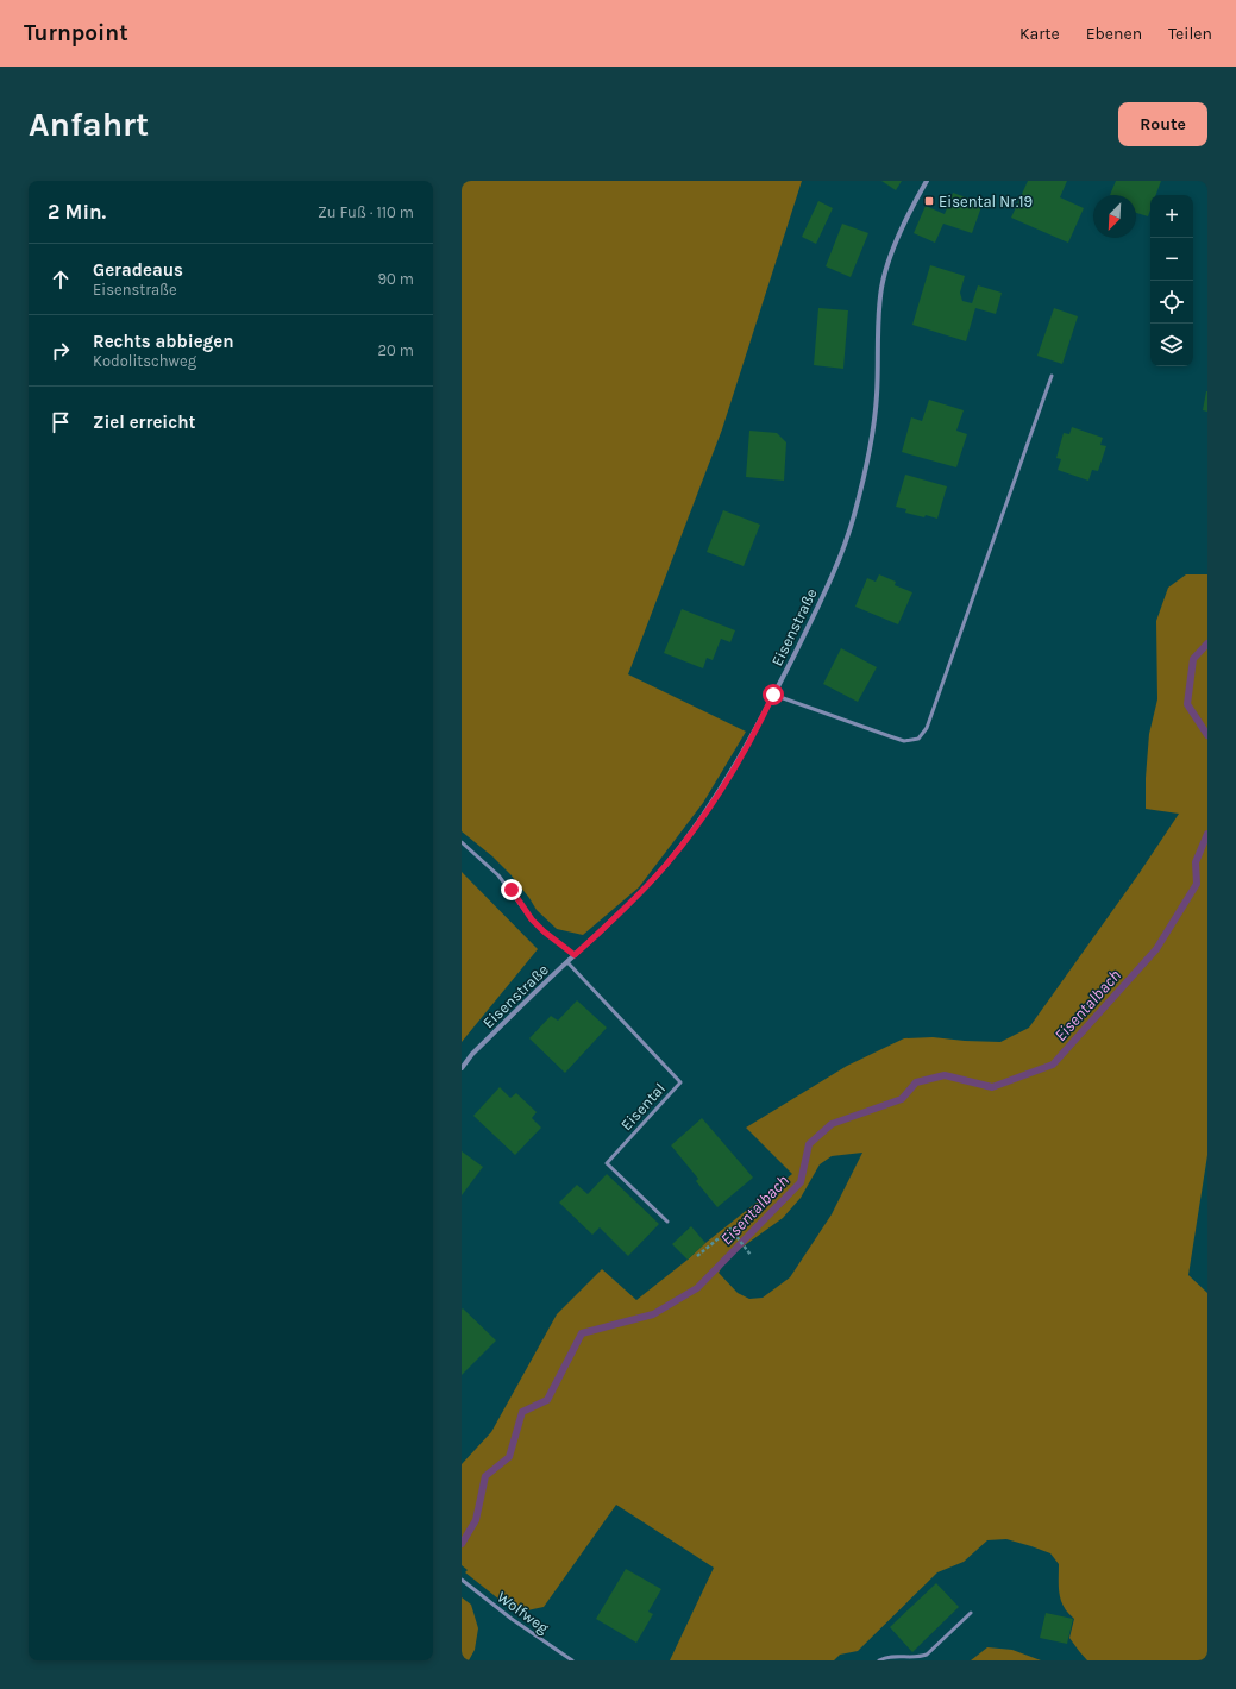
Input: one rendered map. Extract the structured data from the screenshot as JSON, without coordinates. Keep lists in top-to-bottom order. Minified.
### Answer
{"streets":{"street":["Eisenstraße"],"lane":["Eisental","Wolfweg"]},"crossings":[["Eisenstraße","Eisental"]],"water":["Eisentalbach"],"places":{"transit":["Eisental Nr.19"]},"north":"bottom left","page":{"header":"Turnpoint","nav":["Karte","Ebenen","Teilen"],"buttons":"Route","title":"Anfahrt","heading":["2 Min.","Zu Fuß · 110 m"],"map_buttons":["+","−"],"list":[["Geradeaus","Eisenstraße","90 m"],["Rechts abbiegen","Kodolitschweg","20 m"],"Ziel erreicht"]}}
